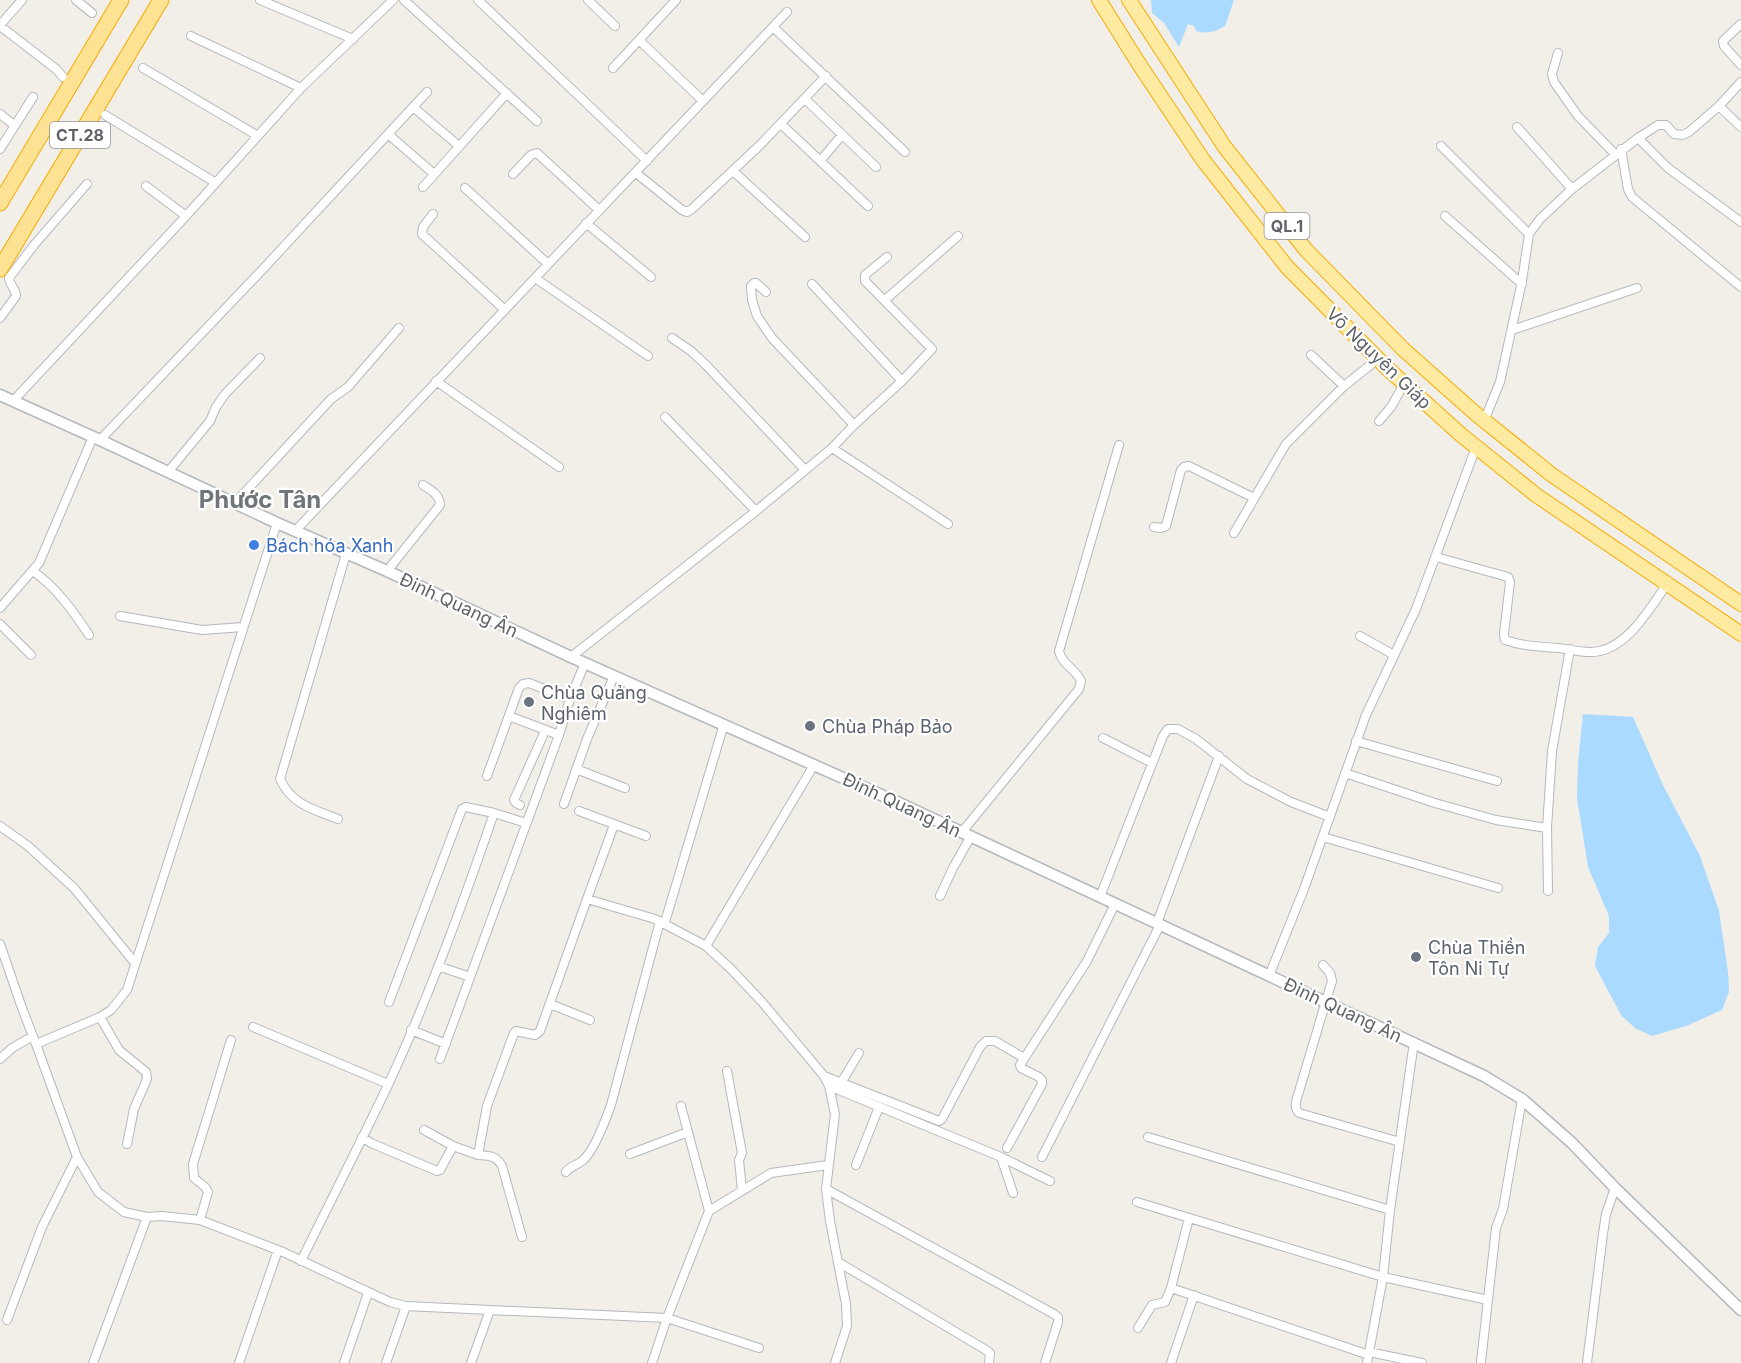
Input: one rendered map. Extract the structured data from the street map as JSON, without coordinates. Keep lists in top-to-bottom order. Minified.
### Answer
{"streets":{"highway":["CT.28","QL.1","Võ Nguyên Giáp"],"street":["Đinh Quang Ân"]},"districts":["Phước Tân"],"places":["Bách hóa Xanh","Chùa Quảng Nghiêm","Chùa Pháp Bảo","Chùa Thiền Tôn Ni Tự"]}
